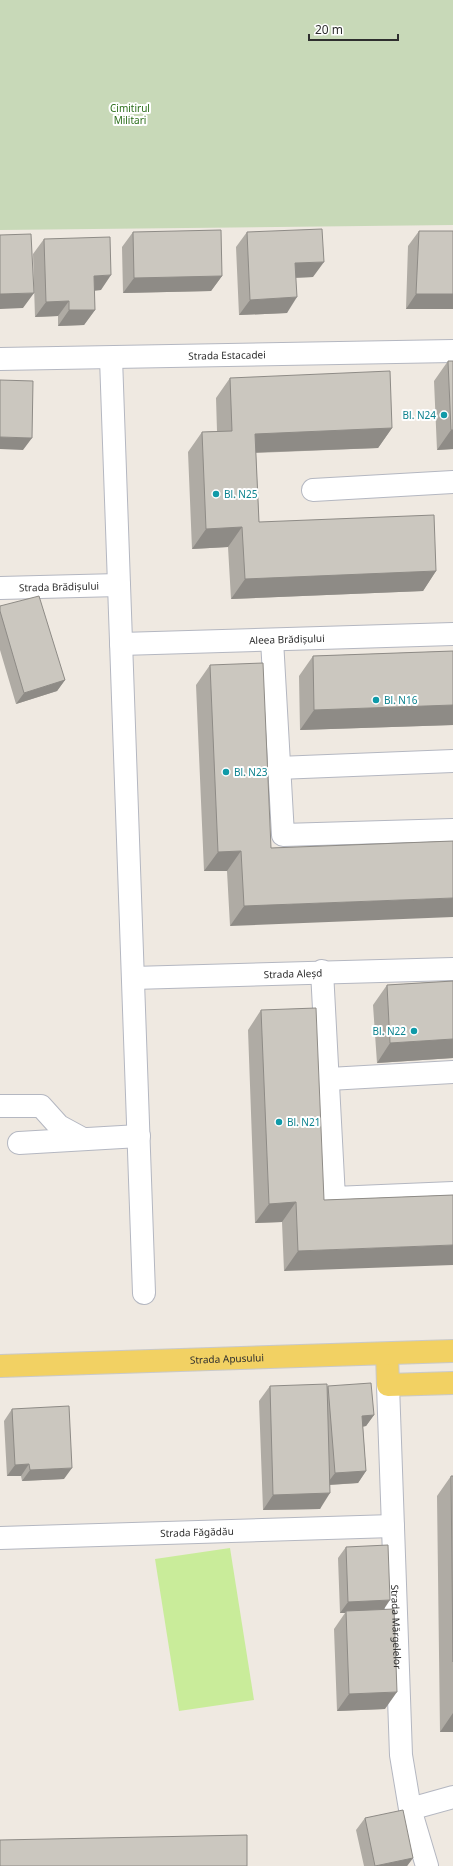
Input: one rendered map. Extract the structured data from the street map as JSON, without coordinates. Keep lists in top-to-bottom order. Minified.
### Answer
{"streets":{"main road":["Strada Apusului"],"street":["Strada Estacadei","Strada Brădișului","Aleea Brădișului","Strada Aleșd","Strada Făgădău","Strada Mărgelelor"]},"crossings":[["Strada Făgădău","Strada Mărgelelor"]],"parks":["Cimitirul Militari"],"places":["Bl. N24","Bl. N25","Bl. N16","Bl. N23","Bl. N22","Bl. N21"],"scale_bar":"20 m"}
